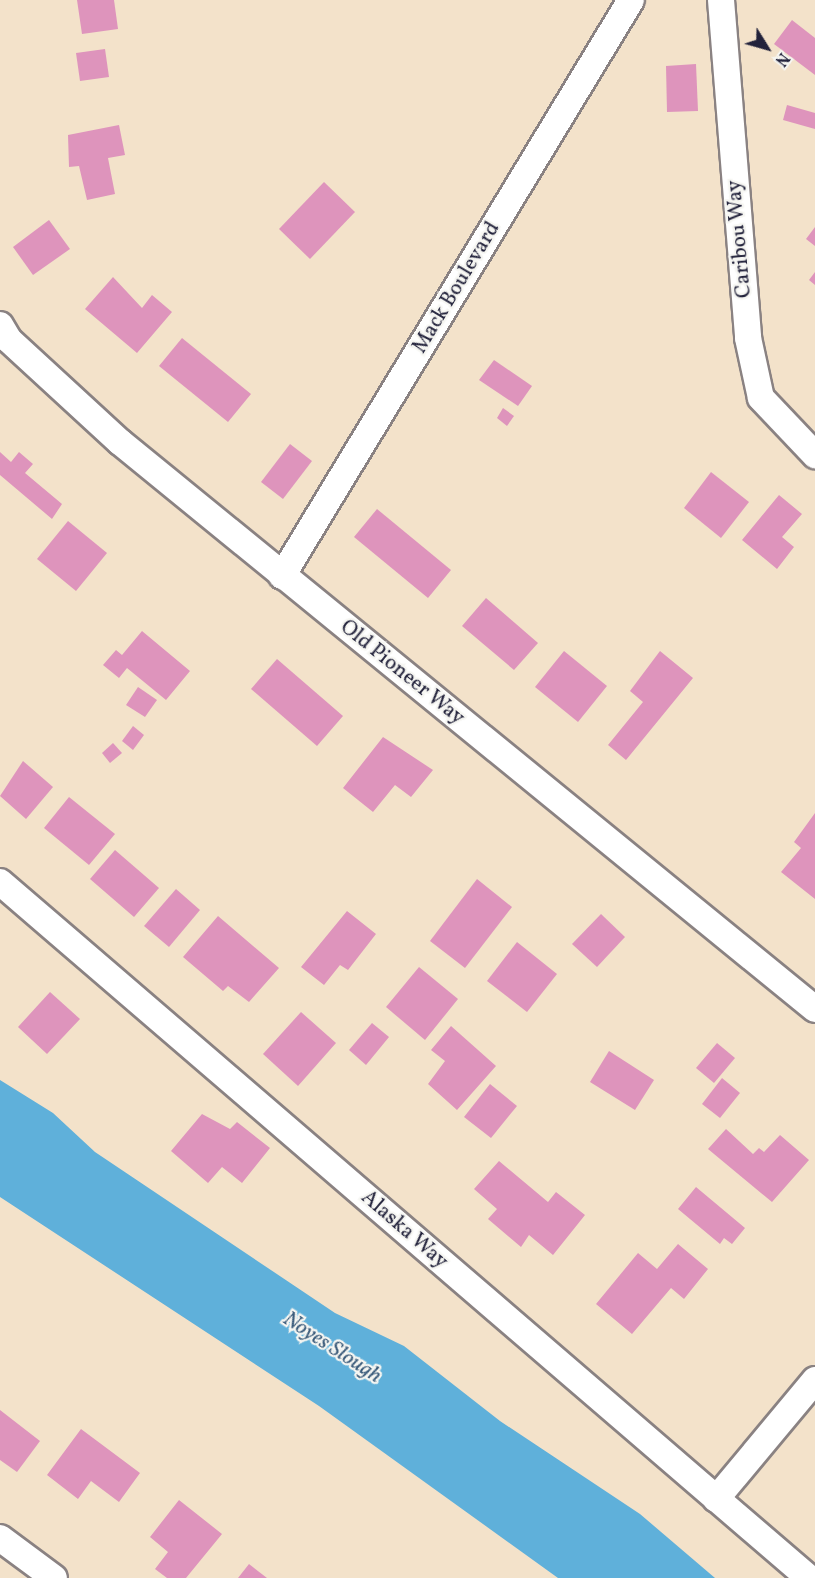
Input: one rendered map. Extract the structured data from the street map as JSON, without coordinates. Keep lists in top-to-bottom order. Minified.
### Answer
{"streets":{"street":["Caribou Way","Mack Boulevard","Old Pioneer Way","Alaska Way"]},"crossings":[["Mack Boulevard","Old Pioneer Way"]],"water":["Noyes Slough"],"north":"bottom right"}
